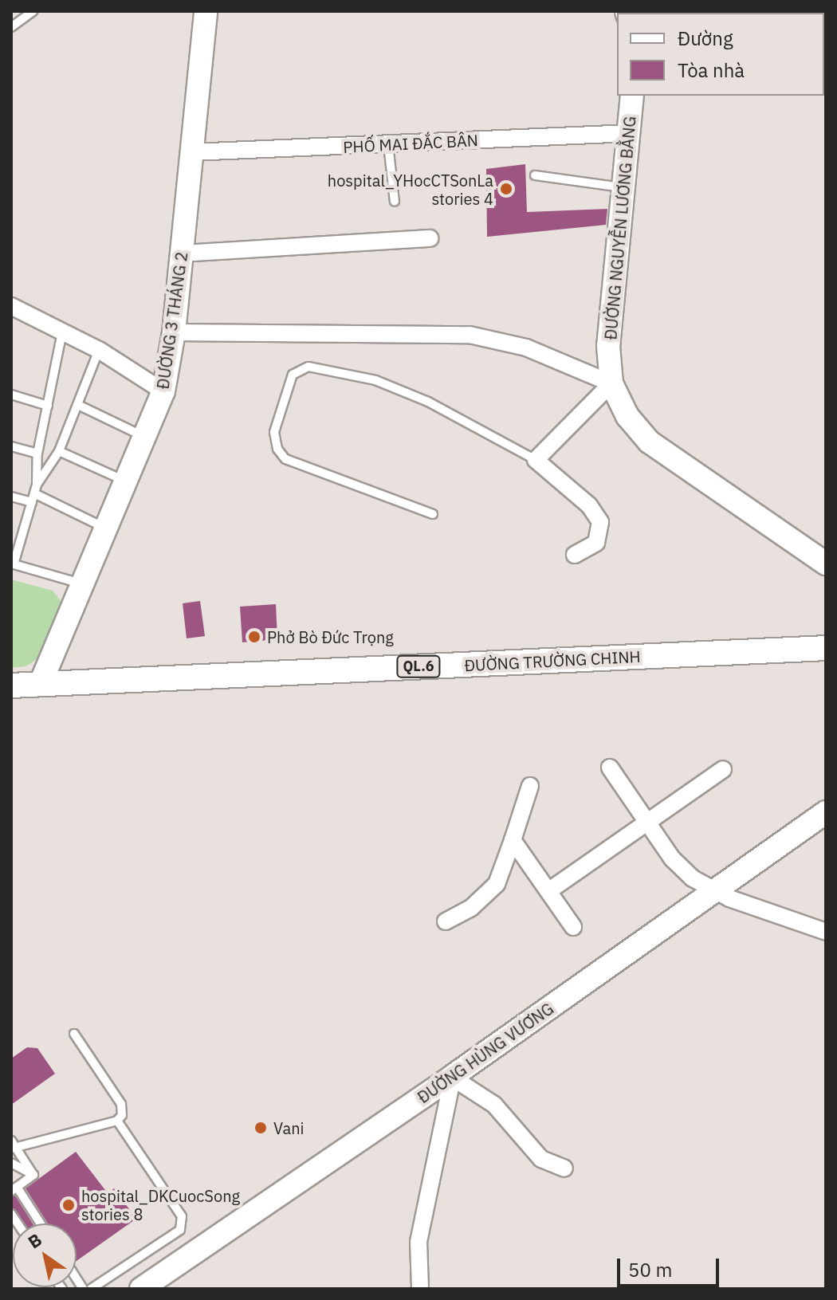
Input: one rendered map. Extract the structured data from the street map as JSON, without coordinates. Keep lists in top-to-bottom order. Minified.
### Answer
{"streets":{"main road":["ĐƯỜNG TRƯỜNG CHINH","QL.6"],"street":["PHỐ MAI ĐẮC BÂN","ĐƯỜNG NGUYỄN LƯƠNG BẰNG","ĐƯỜNG 3 THÁNG 2","ĐƯỜNG HÙNG VƯƠNG"]},"crossings":[["PHỐ MAI ĐẮC BÂN","ĐƯỜNG NGUYỄN LƯƠNG BẰNG"],["PHỐ MAI ĐẮC BÂN","ĐƯỜNG 3 THÁNG 2"],["ĐƯỜNG 3 THÁNG 2","ĐƯỜNG TRƯỜNG CHINH"]],"places":["hospital_YHocCTSonLa stories 4","Phở Bò Đức Trọng","Vani","hospital_DKCuocSong stories 8"],"legend":["Đường","Tòa nhà"],"scale_bar":"50 m","north":"top left"}
